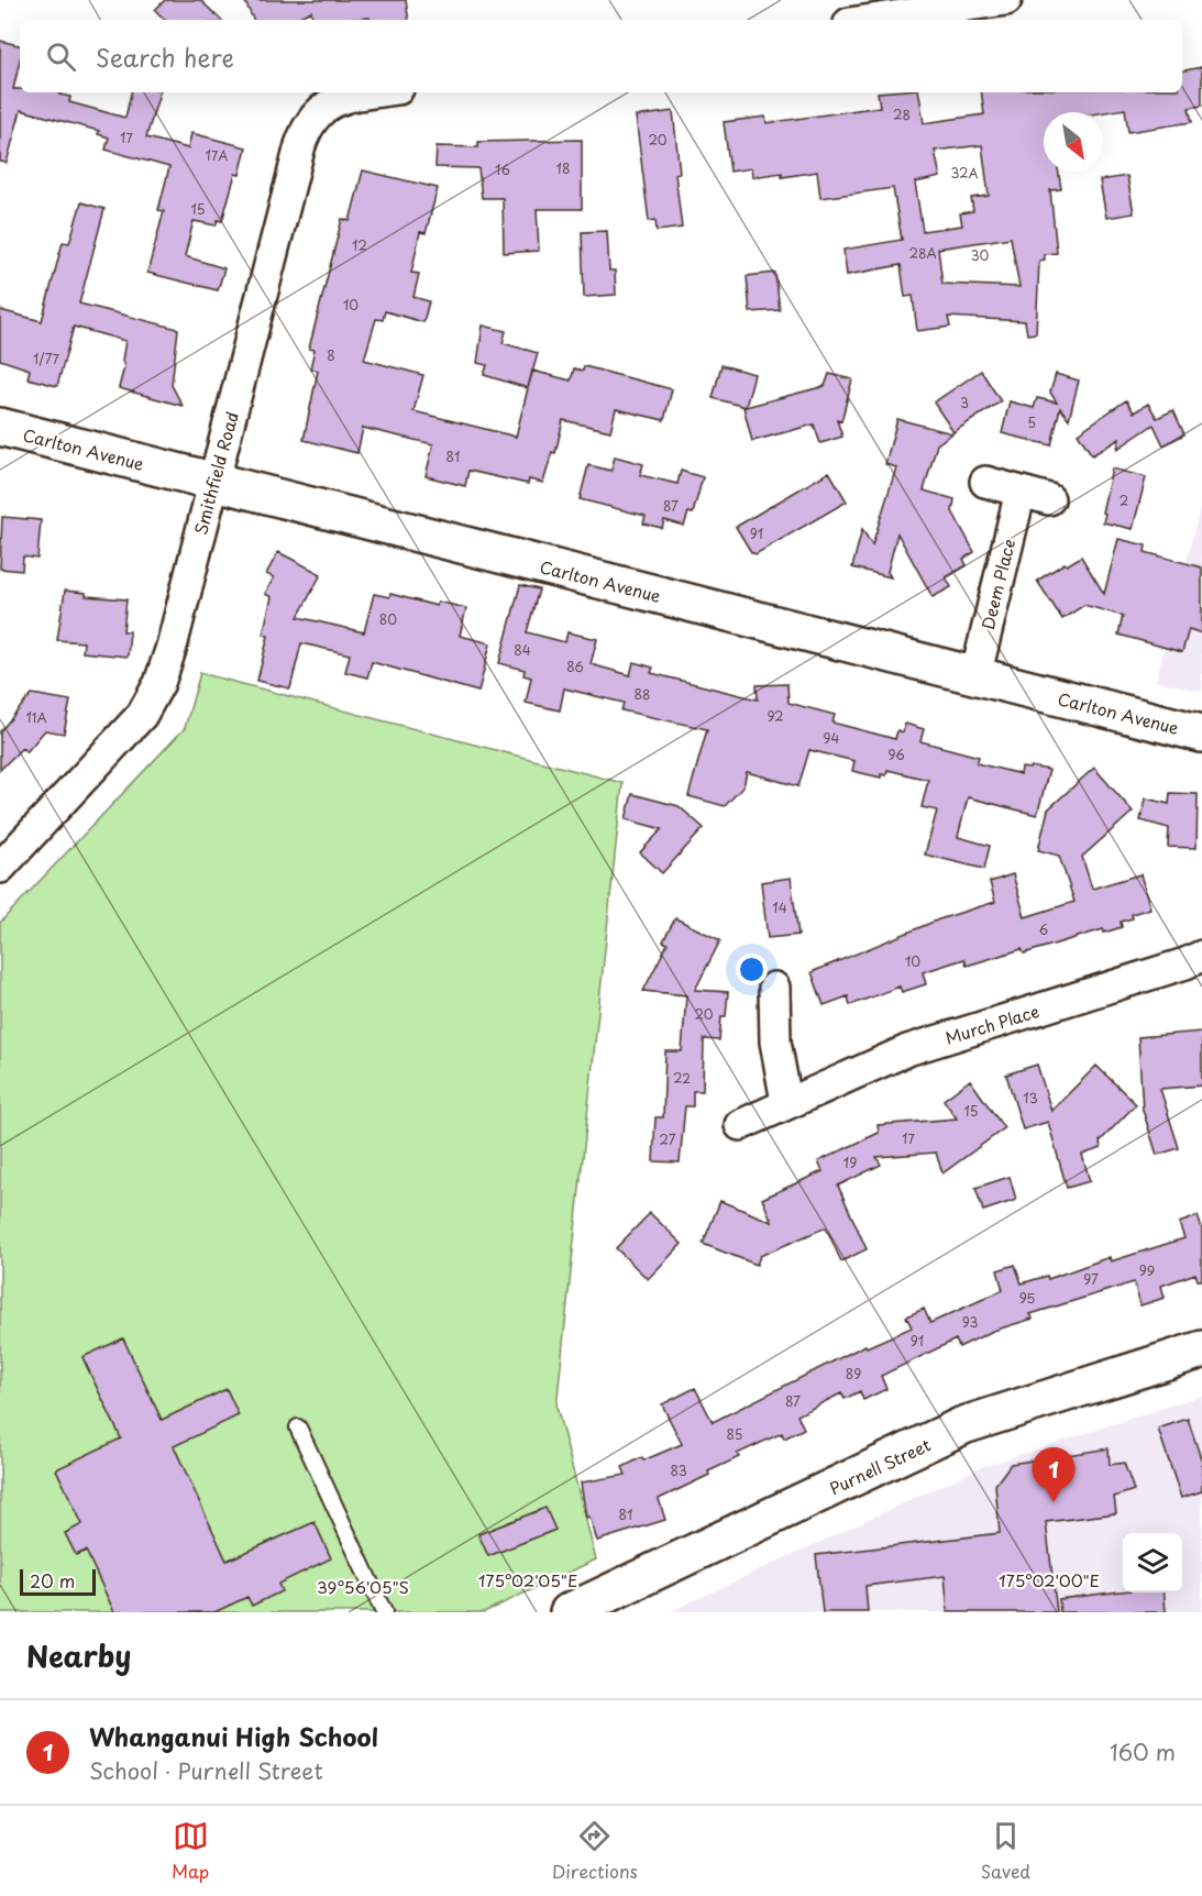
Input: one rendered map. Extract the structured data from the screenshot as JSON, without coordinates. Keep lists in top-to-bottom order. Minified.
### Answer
{"streets":{"main road":["Carlton Avenue","Purnell Street"],"street":["Smithfield Road","Deem Place","Murch Place"]},"crossings":[["Carlton Avenue","Smithfield Road"],["Carlton Avenue","Deem Place"]],"house_numbers":["28","17","20","17A","18","16","32A","15","12","28A","30","10","8","1/77","3","5","81","2","87","91","80","84","86","88","92","11A","94","96","14","6","10","20","22","13","15","17","27","19","99","97","95","93","91","89","87","85","83","81"],"scale_bar":"20 m","north":"bottom right","page":{"search":"Search here","pins":"1","scale":"20 m","heading":"Nearby","list":[{"mark":"1","name":"Whanganui High School","note":"School · Purnell Street","value":"160 m"}],"nav":["Map","Directions","Saved"]},"coordinates":["175°02'05\"E","175°02'00\"E","39°56'05\"S"]}
